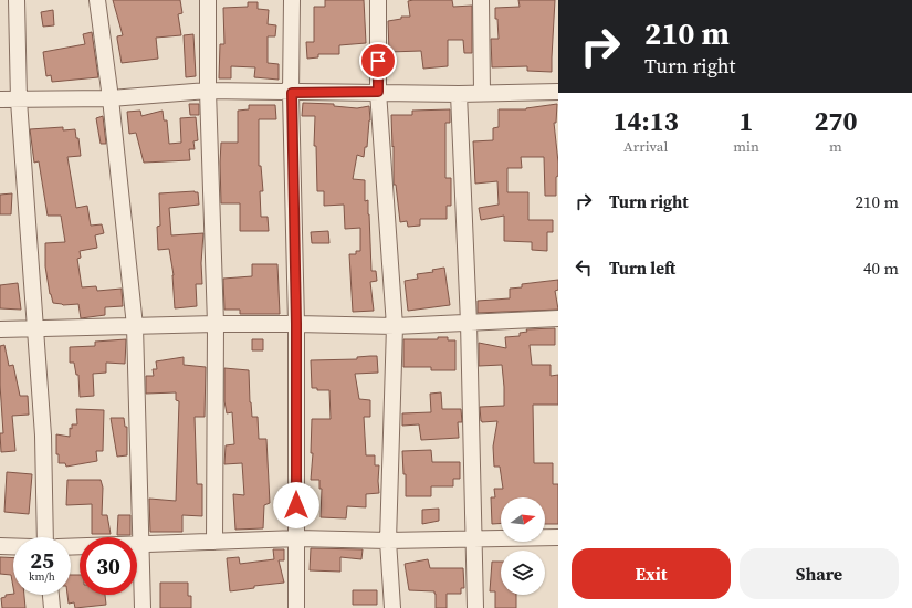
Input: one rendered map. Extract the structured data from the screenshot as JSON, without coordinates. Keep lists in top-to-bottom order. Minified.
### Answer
{"north":"right","page":{"turn":["210 m","Turn right"],"eta":["14:13","Arrival","1","min","270","m"],"list":[{"name":"Turn right","value":"210 m"},{"name":"Turn left","value":"40 m"}],"speed":"25 km/h","limit":"30","buttons":["Exit","Share"]}}
